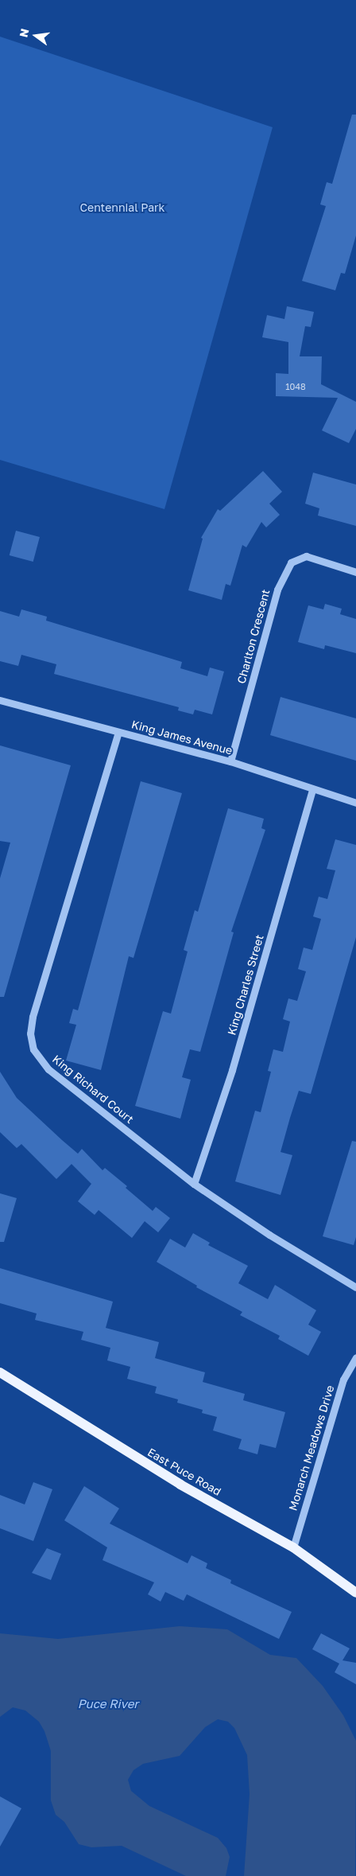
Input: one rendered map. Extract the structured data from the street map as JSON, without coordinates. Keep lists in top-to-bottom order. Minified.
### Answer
{"streets":{"main road":["East Puce Road"],"street":["Charlton Crescent","King James Avenue","King Charles Street","King Richard Court","Monarch Meadows Drive"]},"crossings":[["Charlton Crescent","King James Avenue"],["King James Avenue","King Charles Street"],["King James Avenue","King Richard Court"],["King Charles Street","King Richard Court"],["Monarch Meadows Drive","East Puce Road"]],"water":["Puce River"],"parks":["Centennial Park"],"house_numbers":["1048"],"north":"left"}
